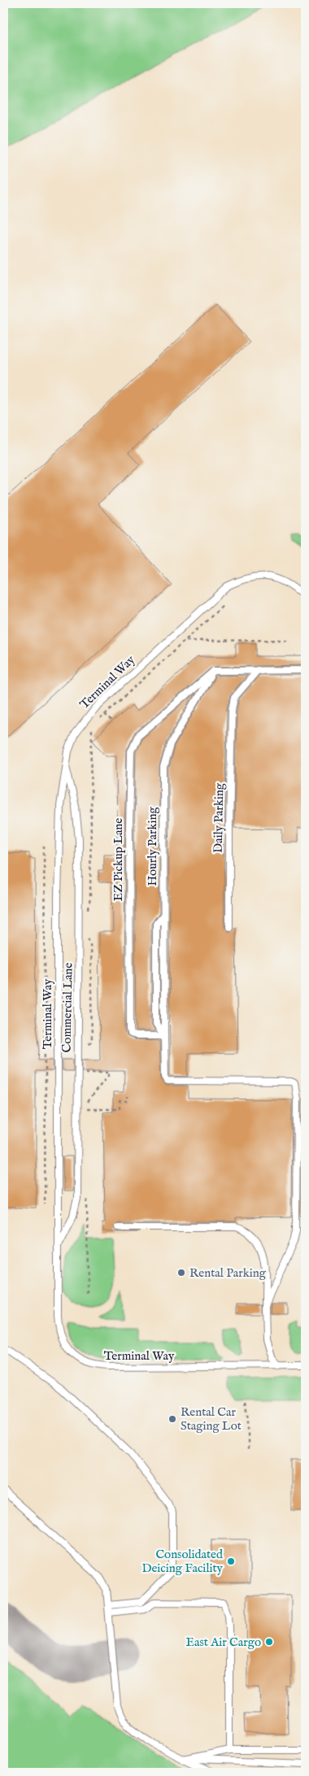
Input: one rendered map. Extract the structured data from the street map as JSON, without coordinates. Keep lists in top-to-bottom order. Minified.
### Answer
{"streets":{"lane":["Terminal Way","Daily Parking","Hourly Parking","EZ Pickup Lane","Commercial Lane"]},"crossings":[["Terminal Way","Commercial Lane"],["Hourly Parking","EZ Pickup Lane"]],"places":["Rental Parking","Rental Car Staging Lot","Consolidated Deicing Facility","East Air Cargo"]}
